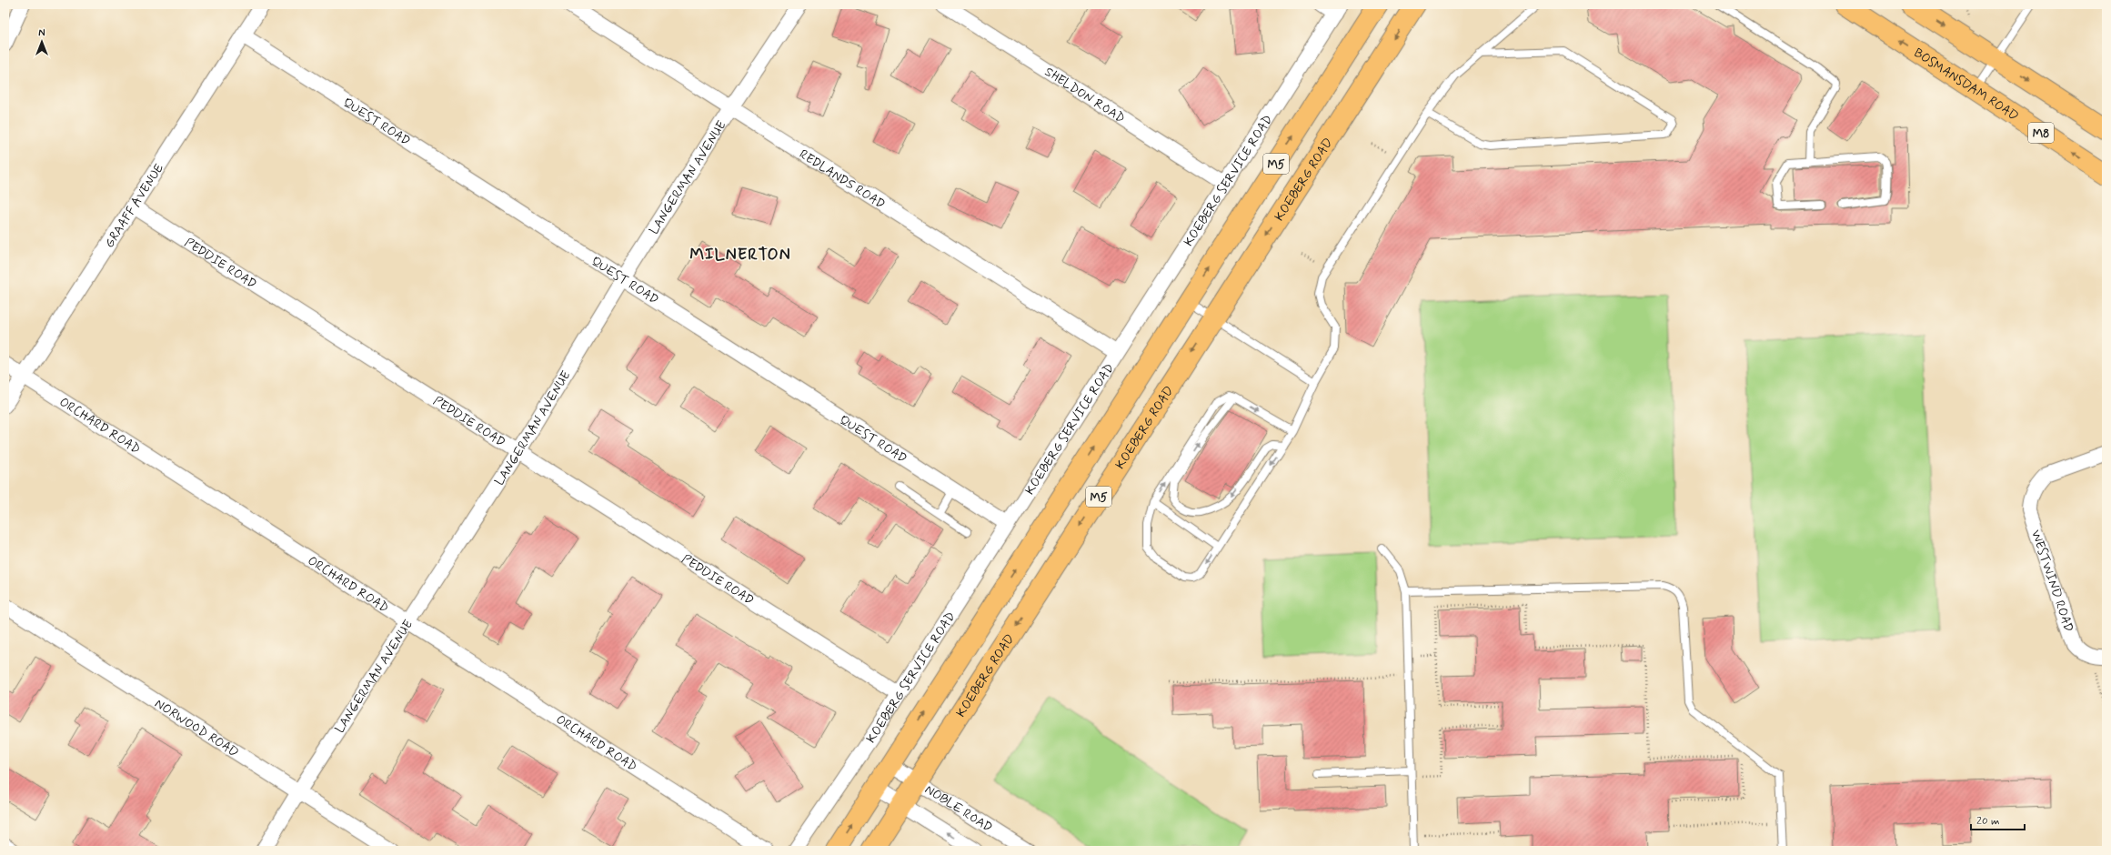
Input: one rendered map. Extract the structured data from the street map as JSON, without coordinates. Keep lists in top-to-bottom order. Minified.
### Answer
{"streets":{"main road":["BOSMANSDAM ROAD","M8","M5","KOEBERG ROAD"],"street":["SHELDON ROAD","QUEST ROAD","LANGERMAN AVENUE","REDLANDS ROAD","KOEBERG SERVICE ROAD","GRAAFF AVENUE","PEDDIE ROAD","ORCHARD ROAD","WESTWIND ROAD","NORWOOD ROAD","NOBLE ROAD"]},"crossings":[["SHELDON ROAD","KOEBERG SERVICE ROAD"],["QUEST ROAD","LANGERMAN AVENUE"],["QUEST ROAD","KOEBERG SERVICE ROAD"],["QUEST ROAD","GRAAFF AVENUE"],["M5","NOBLE ROAD"],["LANGERMAN AVENUE","REDLANDS ROAD"],["LANGERMAN AVENUE","PEDDIE ROAD"],["LANGERMAN AVENUE","ORCHARD ROAD"],["LANGERMAN AVENUE","NORWOOD ROAD"],["REDLANDS ROAD","KOEBERG SERVICE ROAD"],["KOEBERG ROAD","NOBLE ROAD"],["KOEBERG SERVICE ROAD","PEDDIE ROAD"],["GRAAFF AVENUE","PEDDIE ROAD"],["GRAAFF AVENUE","ORCHARD ROAD"]],"districts":["MILNERTON"],"scale_bar":"20 m","north":"top"}
